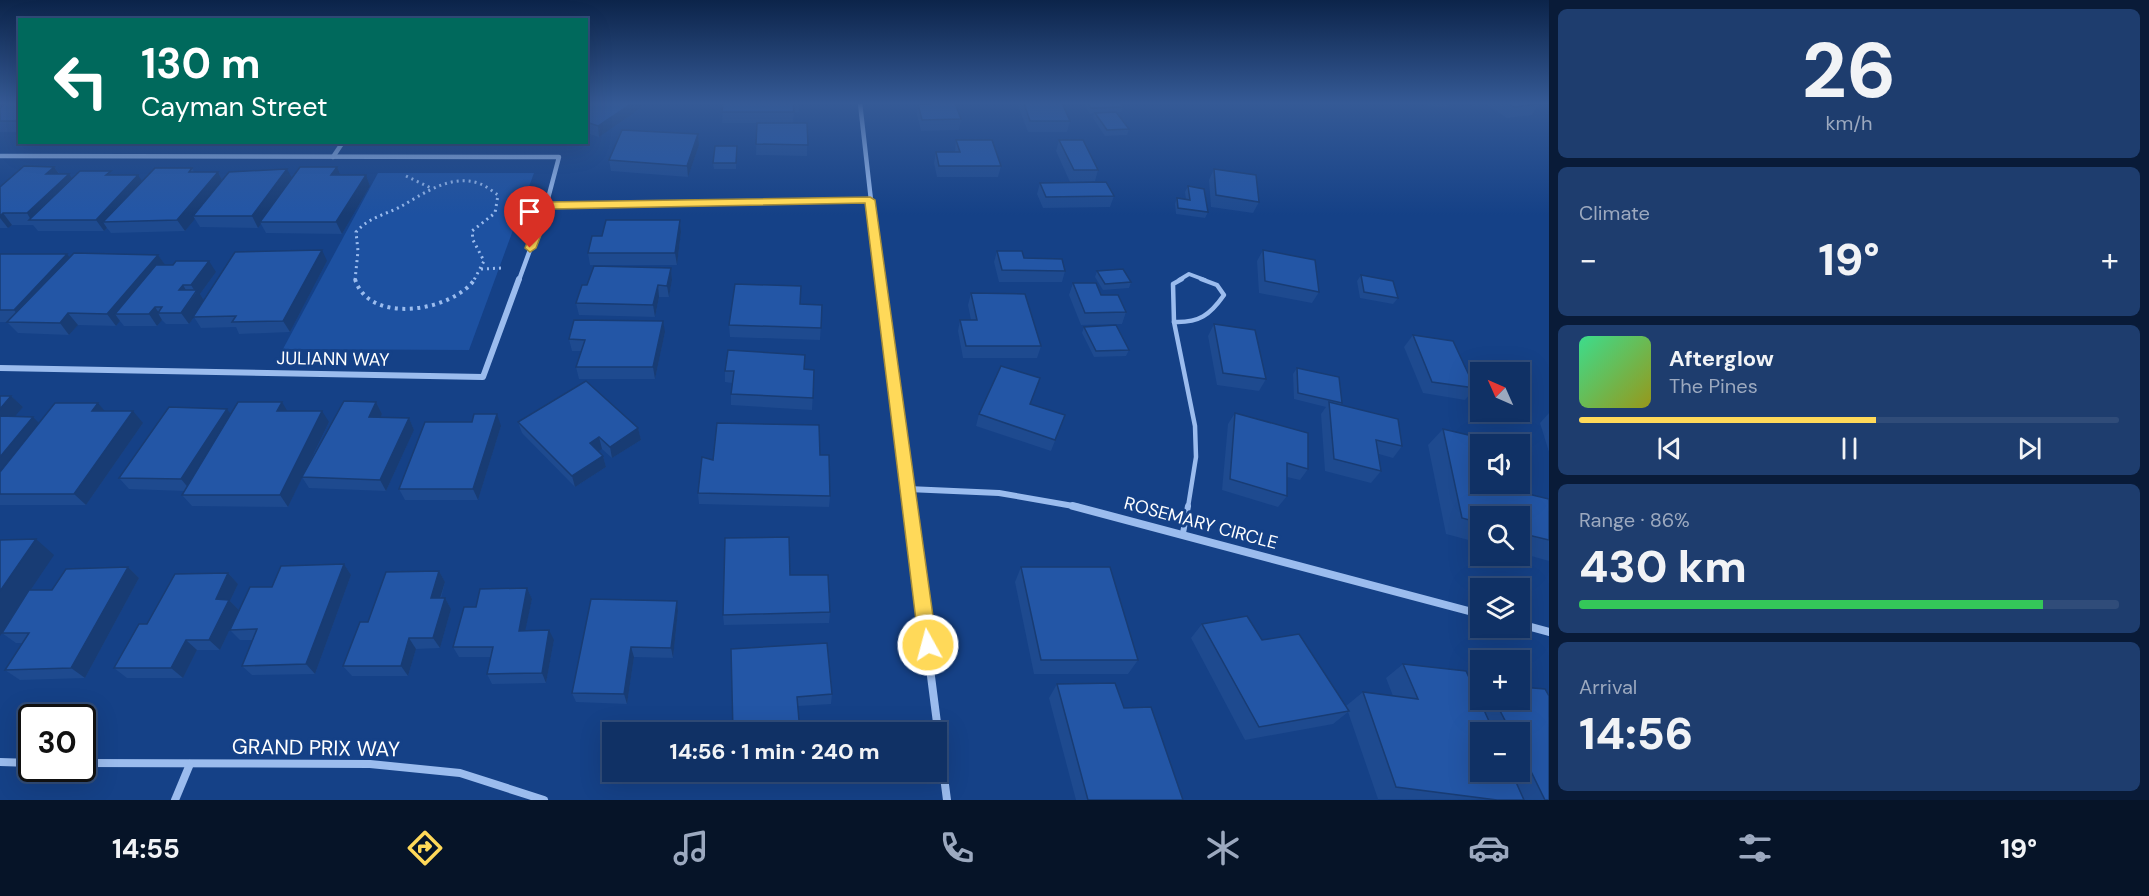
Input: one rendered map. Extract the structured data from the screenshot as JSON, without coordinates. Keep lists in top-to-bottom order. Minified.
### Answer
{"streets":{"street":["JULIANN WAY","ROSEMARY CIRCLE","GRAND PRIX WAY"]},"north":"top left","page":{"tile":[["26","km/h"],"Climate",["Range · 86%","430 km"],["Arrival","14:56"]],"turn":["130 m","Cayman Street"],"heat":["−","19°","+"],"song":["Afterglow","The Pines"],"map_buttons":["+","−"],"limit":"30","trip":"14:56 · 1 min · 240 m","tabs":["14:55","19°"]}}
